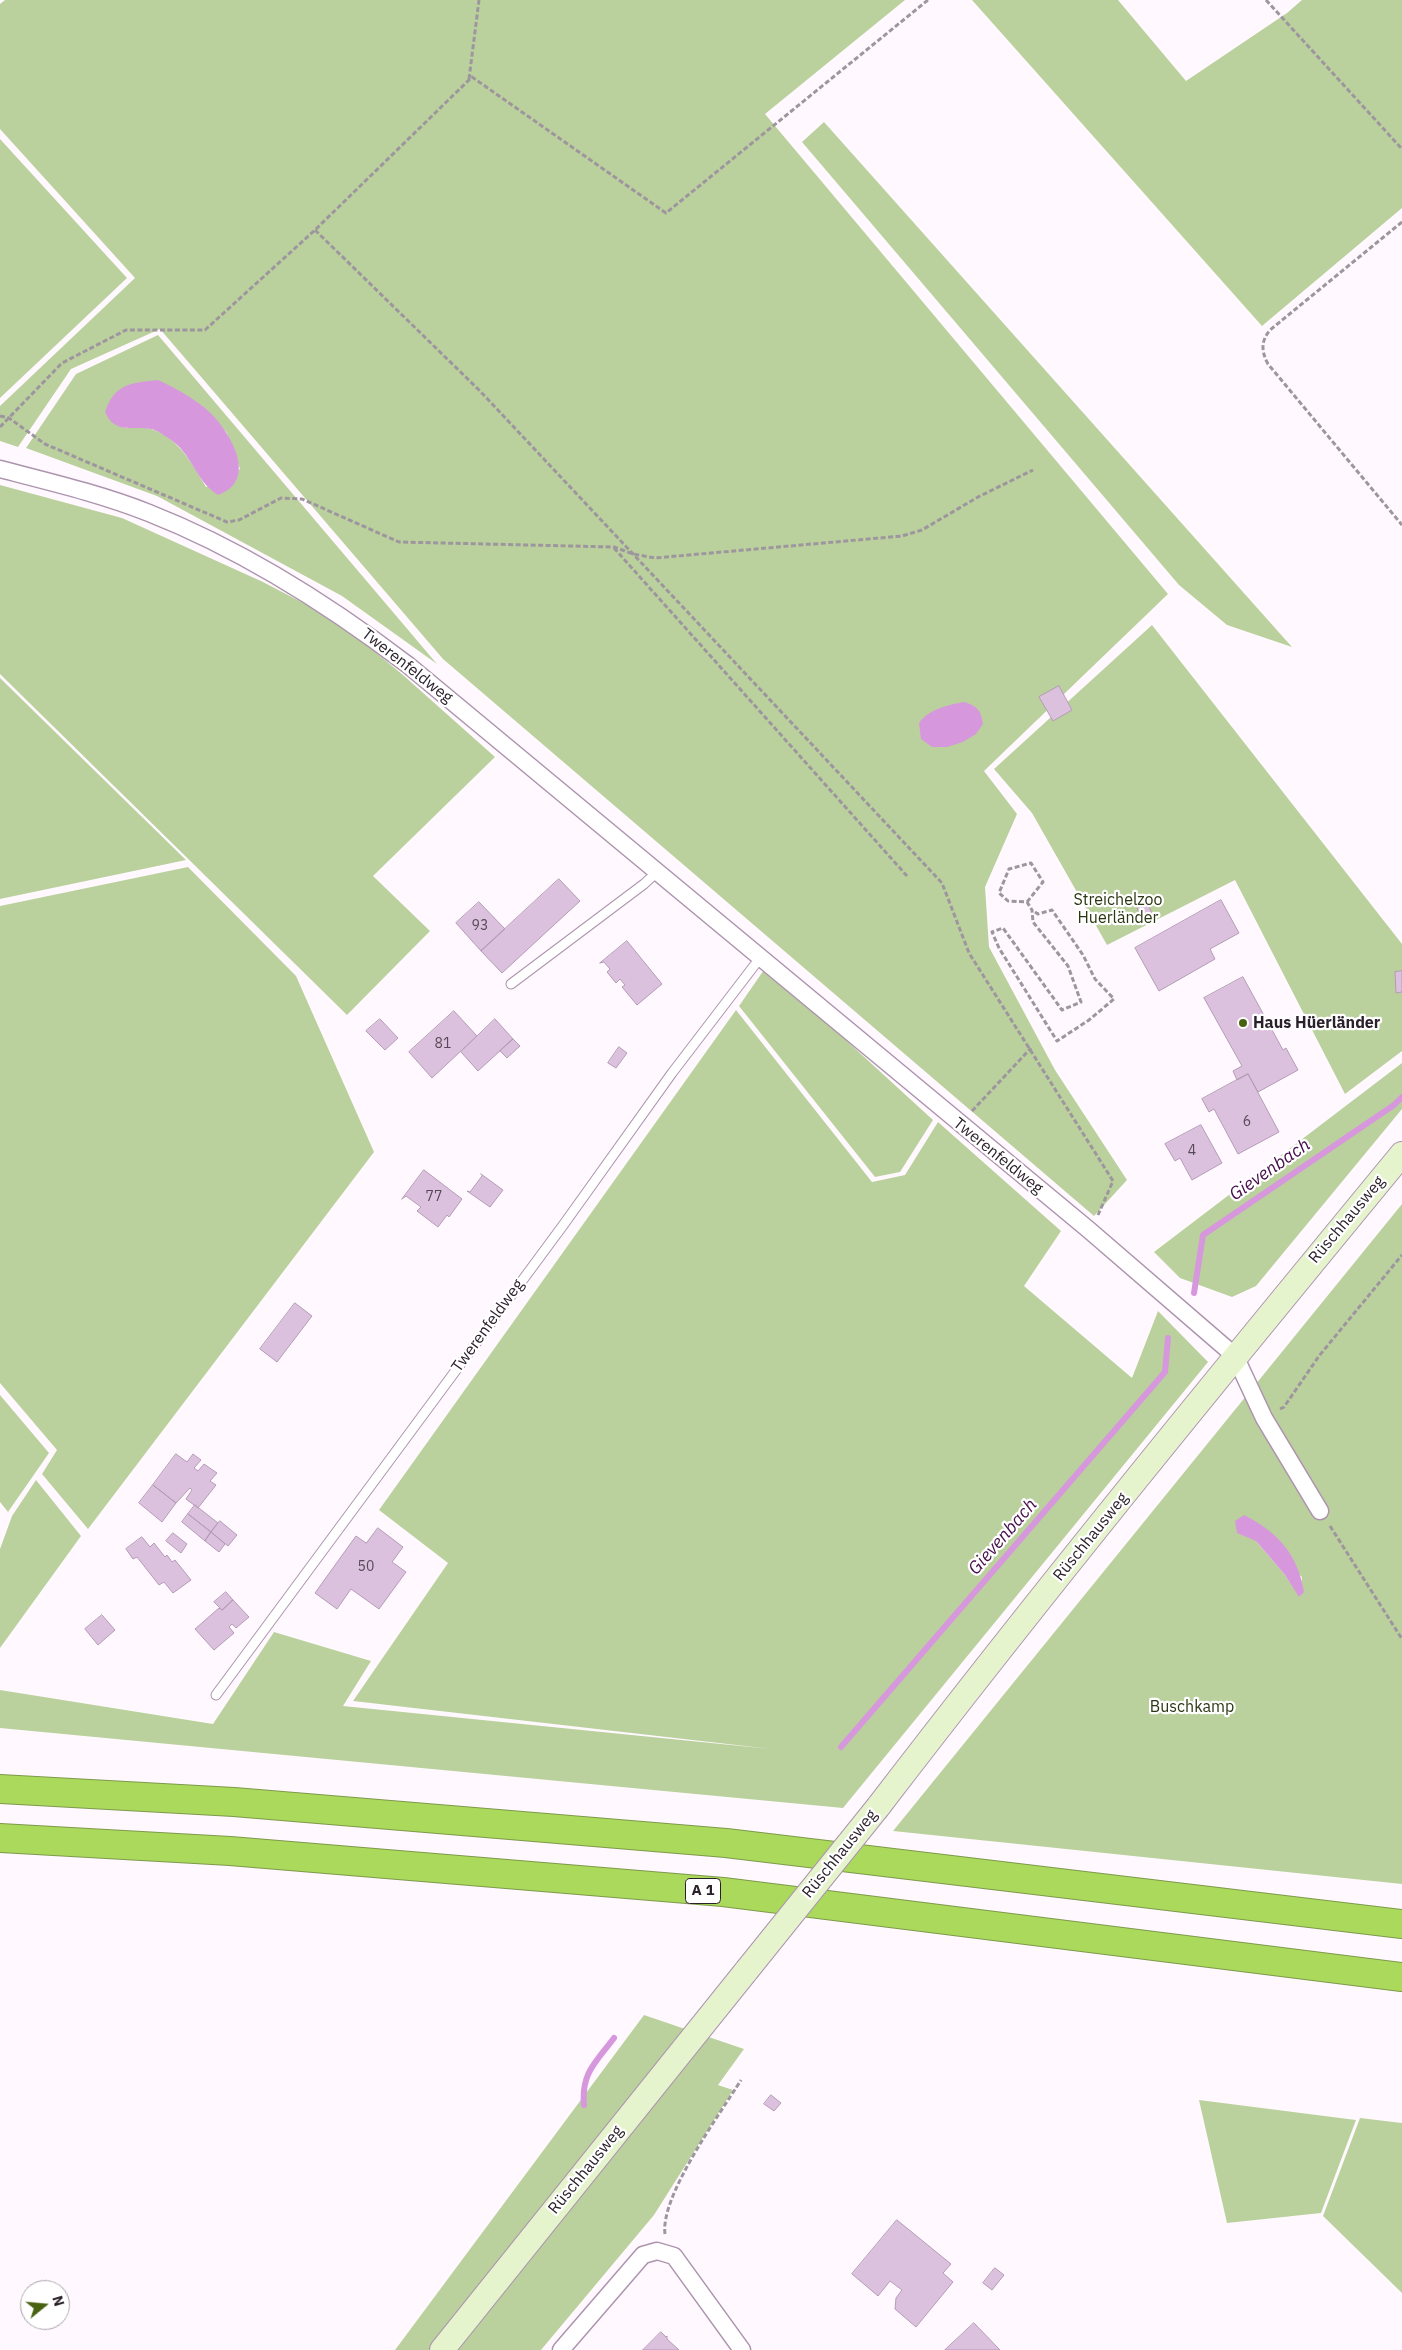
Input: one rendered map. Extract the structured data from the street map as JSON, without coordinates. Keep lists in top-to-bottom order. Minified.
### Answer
{"streets":{"highway":["A 1"],"main road":["Rüschhausweg"],"street":["Twerenfeldweg"]},"crossings":[["Twerenfeldweg","Rüschhausweg"]],"water":["Gievenbach"],"parks":["Streichelzoo Huerländer","Buschkamp"],"places":["Haus Hüerländer"],"house_numbers":["93","81","6","4","77","50"],"north":"right"}
